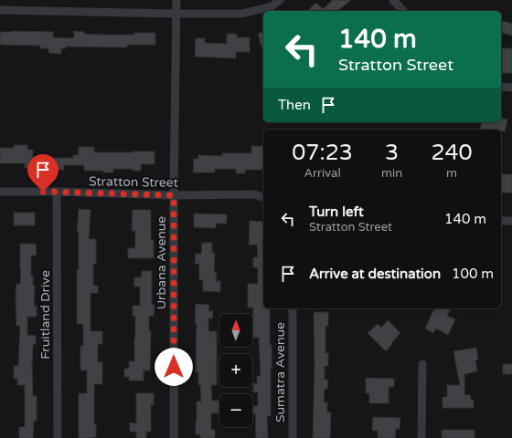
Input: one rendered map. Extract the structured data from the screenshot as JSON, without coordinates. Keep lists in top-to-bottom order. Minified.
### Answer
{"streets":{"street":["Stratton Street","Urbana Avenue","Fruitland Drive","Sumatra Avenue"]},"crossings":[["Stratton Street","Urbana Avenue"],["Stratton Street","Fruitland Drive"]],"north":"top","page":{"turn":["140 m","Stratton Street"],"then":"Then","eta":["07:23","Arrival","3","min","240","m"],"list":[{"name":"Turn left","note":"Stratton Street","value":"140 m"},{"name":"Arrive at destination","value":"100 m"}],"map_buttons":["+","−"]}}
